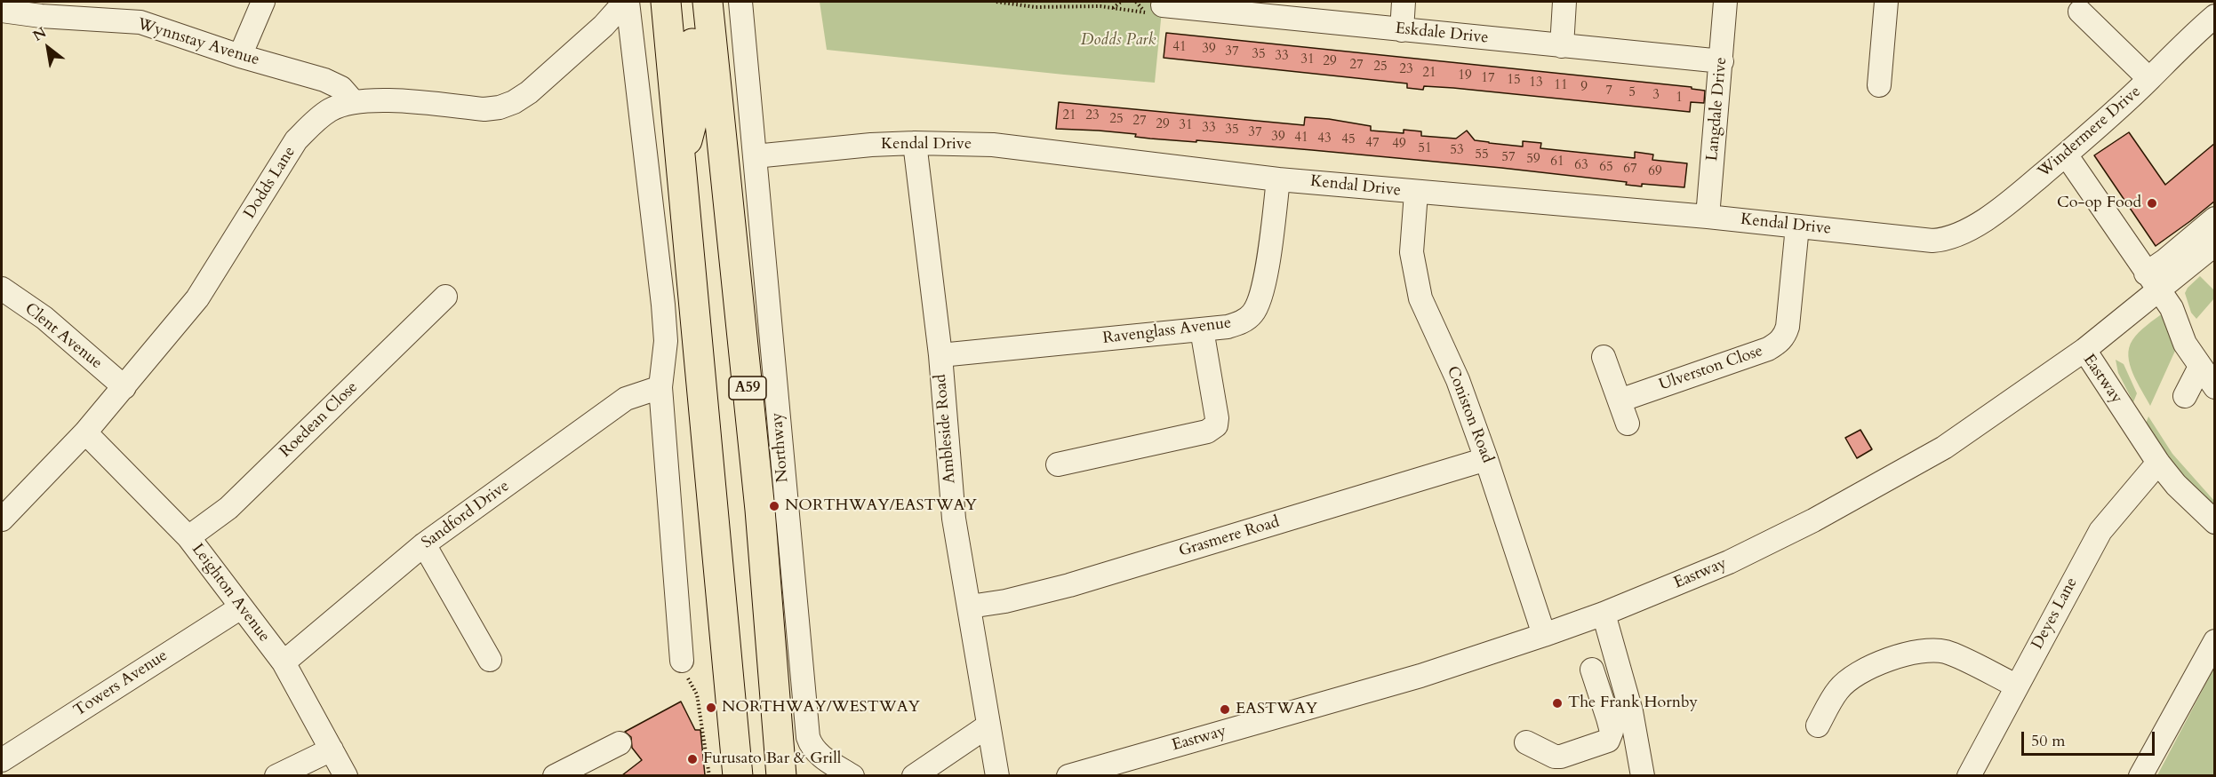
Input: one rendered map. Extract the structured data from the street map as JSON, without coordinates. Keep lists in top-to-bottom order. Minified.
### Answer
{"streets":{"highway":["A59","Northway"],"street":["Eskdale Drive","Wynnstay Avenue","Langdale Drive","Windermere Drive","Kendal Drive","Dodds Lane","Ravenglass Avenue","Clent Avenue","Ulverston Close","Eastway","Coniston Road","Roedean Close","Ambleside Road","Sandford Drive","Grasmere Road","Leighton Avenue","Deyes Lane","Towers Avenue"]},"crossings":[["Eskdale Drive","Langdale Drive"],["Wynnstay Avenue","Dodds Lane"],["Langdale Drive","Kendal Drive"],["Windermere Drive","Kendal Drive"],["Kendal Drive","Ravenglass Avenue"],["Kendal Drive","Ulverston Close"],["Kendal Drive","Coniston Road"],["Kendal Drive","Ambleside Road"],["Kendal Drive","Northway"],["Dodds Lane","Clent Avenue"],["Dodds Lane","Leighton Avenue"],["Ravenglass Avenue","Ambleside Road"],["Eastway","Coniston Road"],["Eastway","Deyes Lane"],["Coniston Road","Grasmere Road"],["Roedean Close","Leighton Avenue"],["Ambleside Road","Grasmere Road"],["Sandford Drive","Leighton Avenue"],["Leighton Avenue","Towers Avenue"]],"parks":["Dodds Park"],"places":["Co-op Food","NORTHWAY/EASTWAY","The Frank Hornby","NORTHWAY/WESTWAY","EASTWAY","Furusato Bar & Grill"],"house_numbers":["41","39","37","35","33","31","29","27","25","23","21","19","17","15","13","11","9","7","5","3","1","21","23","25","27","29","31","33","35","37","39","41","43","45","47","49","51","53","55","57","59","61","63","65","67","69"],"scale_bar":"50 m","north":"top left"}
